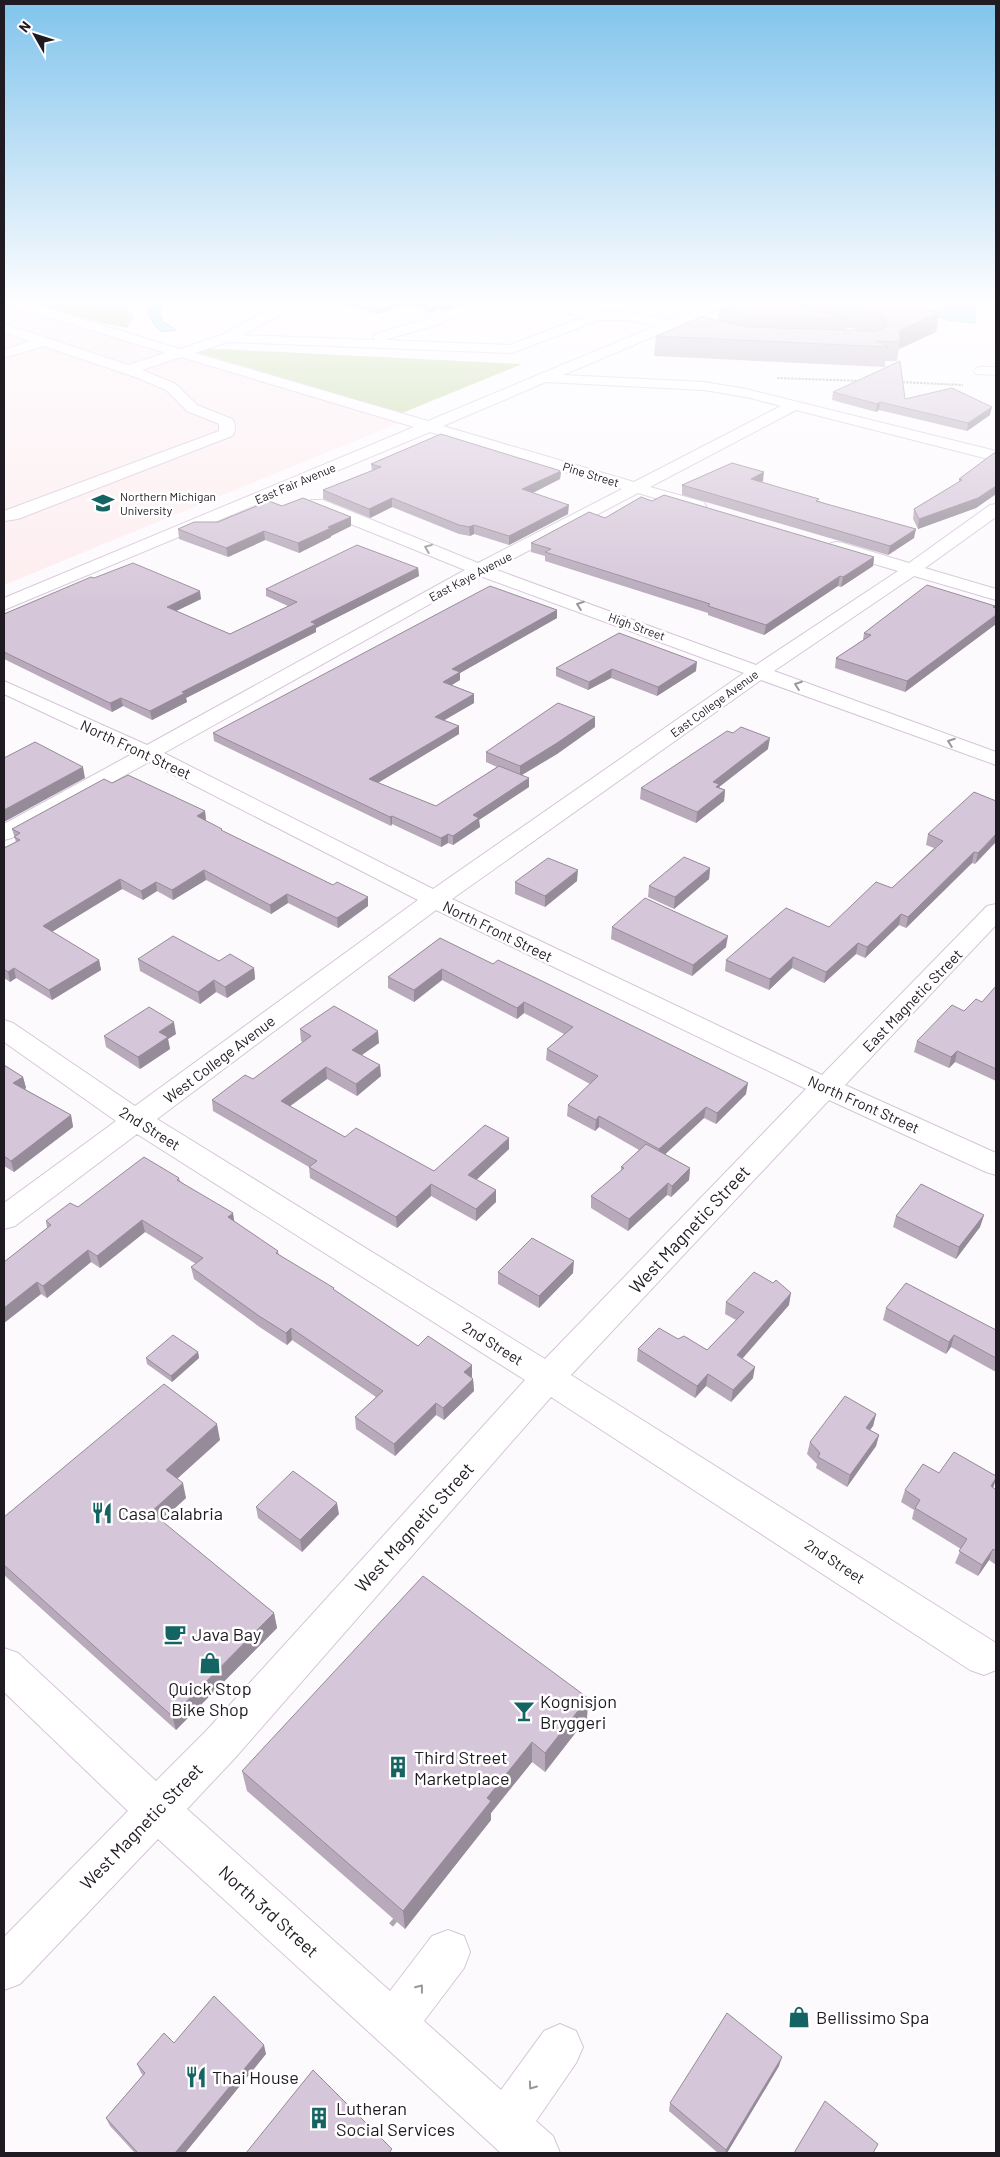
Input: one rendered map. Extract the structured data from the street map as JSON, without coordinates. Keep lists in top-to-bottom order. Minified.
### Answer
{"streets":{"street":["Pine Street","East Fair Avenue","East Kaye Avenue","High Street","East College Avenue","North Front Street","East Magnetic Street","West College Avenue","2nd Street","West Magnetic Street","North 3rd Street"]},"crossings":[["Pine Street","East Fair Avenue"],["Pine Street","East Kaye Avenue"],["East Fair Avenue","High Street"],["East Kaye Avenue","High Street"],["East Kaye Avenue","North Front Street"],["High Street","East College Avenue"],["East College Avenue","North Front Street"],["East College Avenue","West College Avenue"],["North Front Street","East Magnetic Street"],["North Front Street","West College Avenue"],["North Front Street","West Magnetic Street"],["East Magnetic Street","West Magnetic Street"],["West College Avenue","2nd Street"],["2nd Street","West Magnetic Street"],["West Magnetic Street","North 3rd Street"]],"one_way":["High Street"],"places":{"school or university":["Northern Michigan University"],"restaurant":["Casa Calabria","Thai House"],"cafe":["Java Bay"],"shop":["Quick Stop Bike Shop","Bellissimo Spa"],"bar":["Kognisjon Bryggeri"],"building":["Third Street Marketplace","Lutheran Social Services"]},"north":"top left"}
